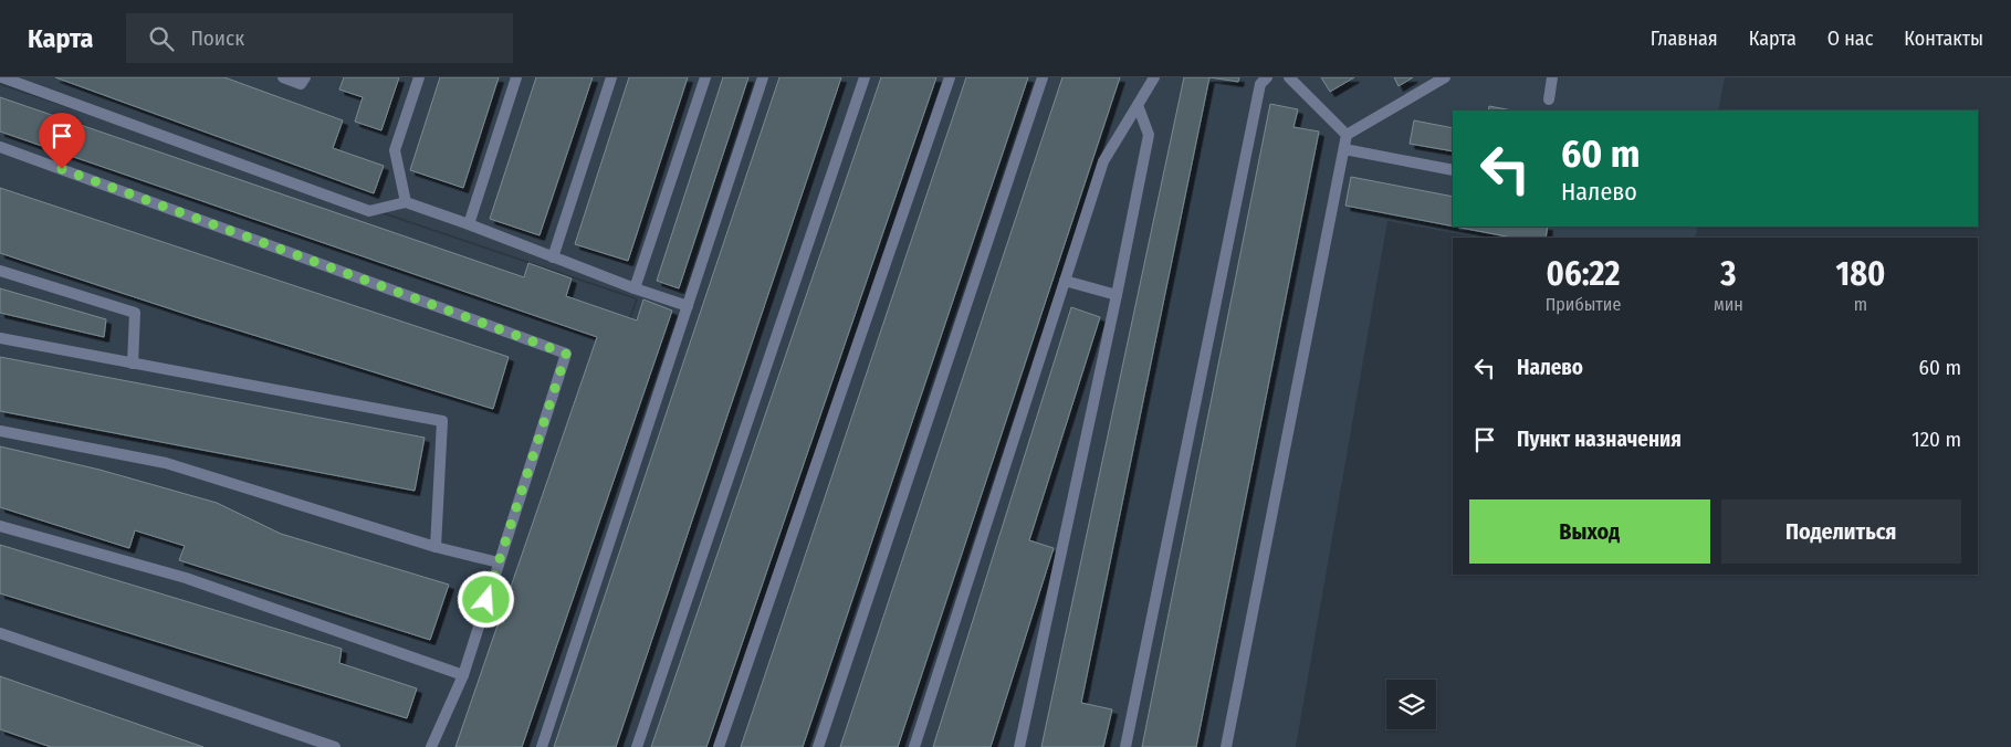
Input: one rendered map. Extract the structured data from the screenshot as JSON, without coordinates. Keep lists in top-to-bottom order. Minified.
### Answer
{"page":{"header":"Карта","search":"Поиск","nav":["Главная","Карта","О нас","Контакты"],"turn":["60 m","Налево"],"eta":["06:22","Прибытие","3","мин","180","m"],"list":[{"name":"Налево","value":"60 m"},{"name":"Пункт назначения","value":"120 m"}],"buttons":["Выход","Поделиться"]}}
